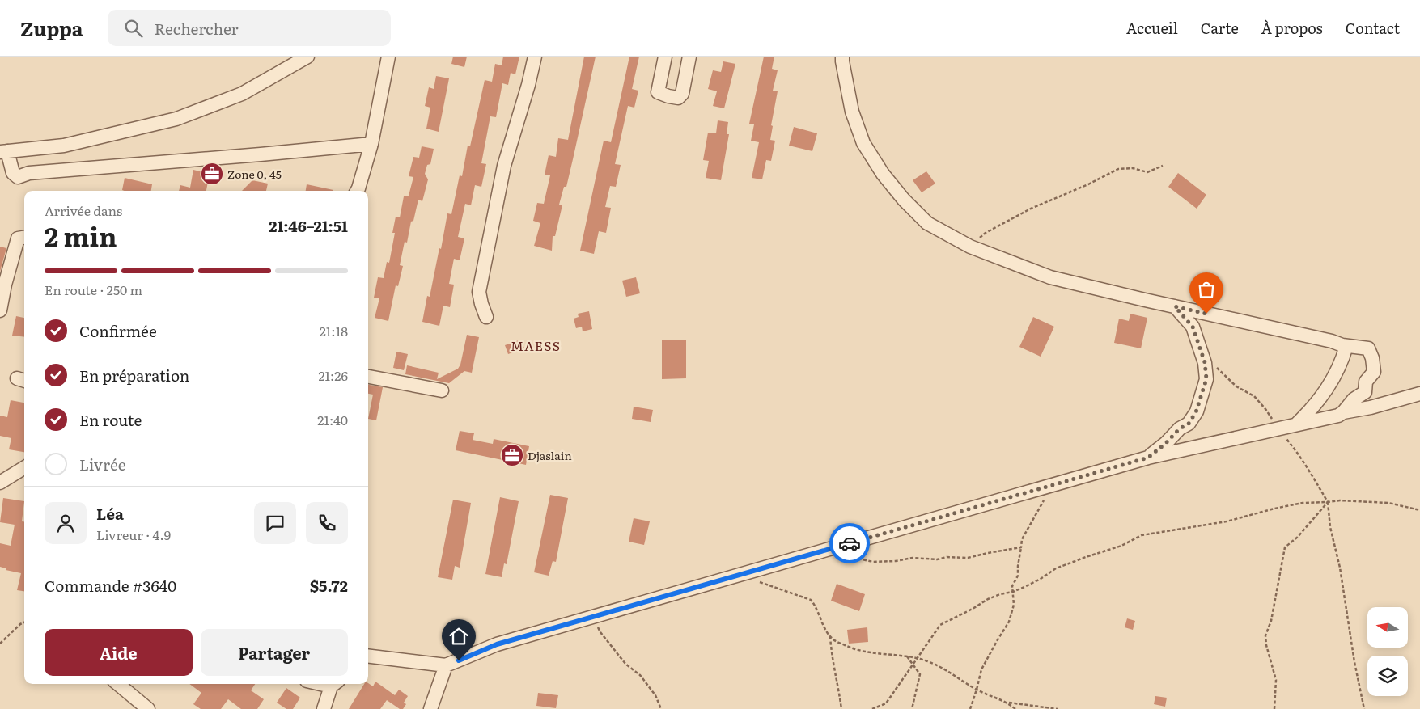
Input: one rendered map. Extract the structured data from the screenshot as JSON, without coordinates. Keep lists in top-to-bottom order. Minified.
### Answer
{"districts":["MAESS"],"places":{"office":["Zone 0, 45","Djaslain"]},"north":"left","page":{"header":"Zuppa","search":"Rechercher","nav":["Accueil","Carte","À propos","Contact"],"heading":["2 min","Arrivée dans","21:46–21:51"],"panel":["Léa","Livreur · 4.9","Commande #3640","$5.72"],"bar":"En route · 250 m","list":[["Confirmée","21:18"],["En préparation","21:26"],["En route","21:40"],"Livrée"],"buttons":["Aide","Partager"]}}
